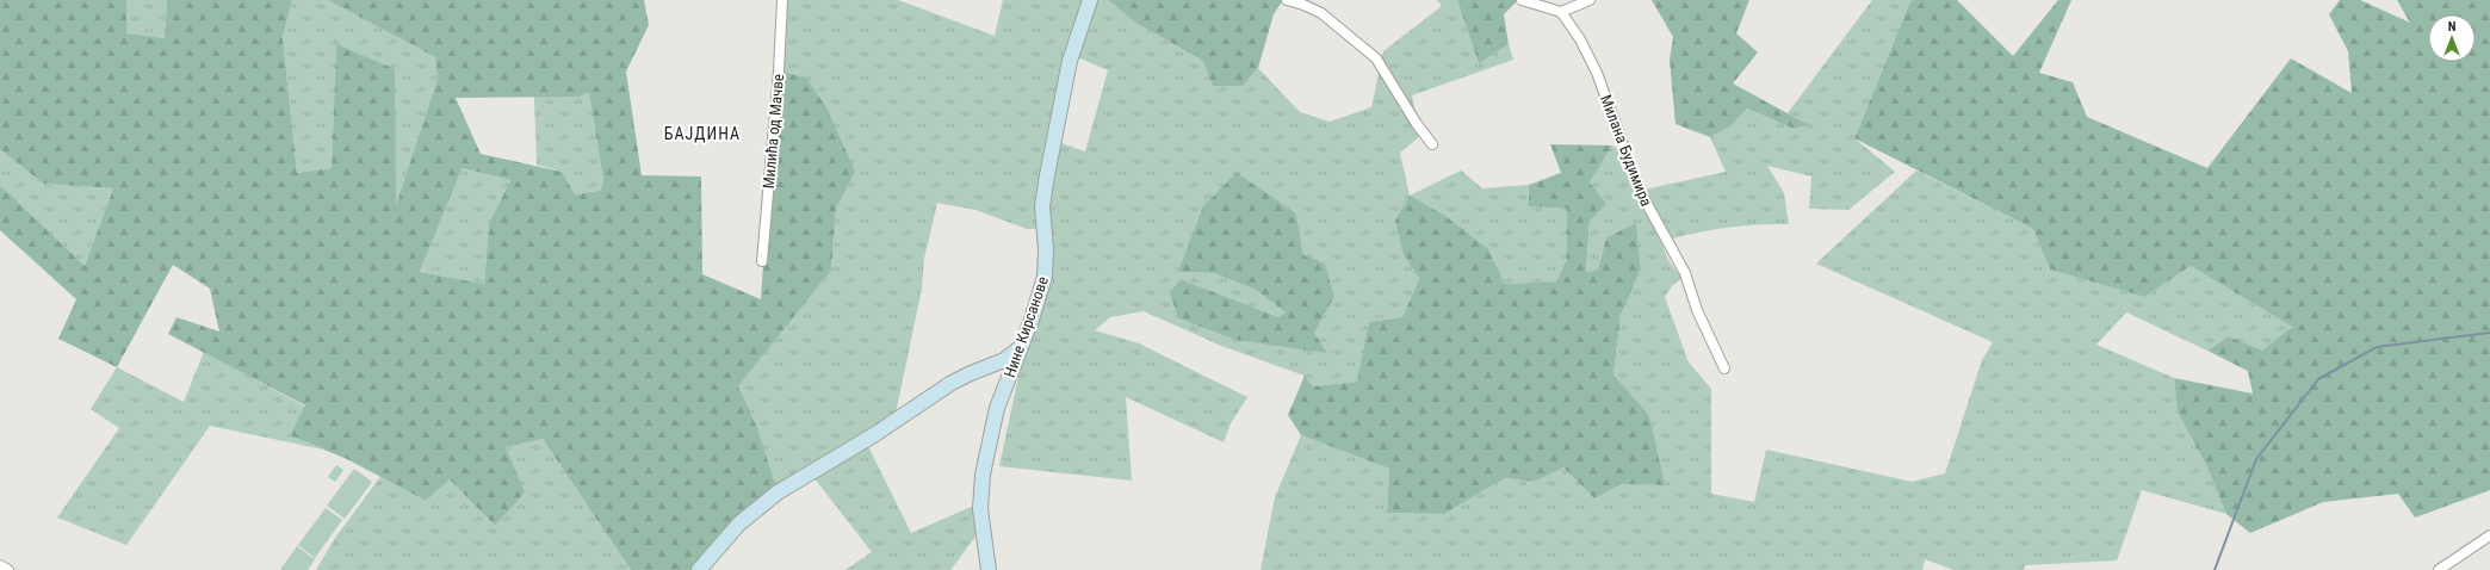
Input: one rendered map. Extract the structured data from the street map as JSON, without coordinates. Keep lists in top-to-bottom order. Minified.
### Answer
{"streets":{"street":["Милића од Мачве","Милана Будимира","Нине Кирсанове"]},"districts":["БАЈДИНА"],"north":"top"}
